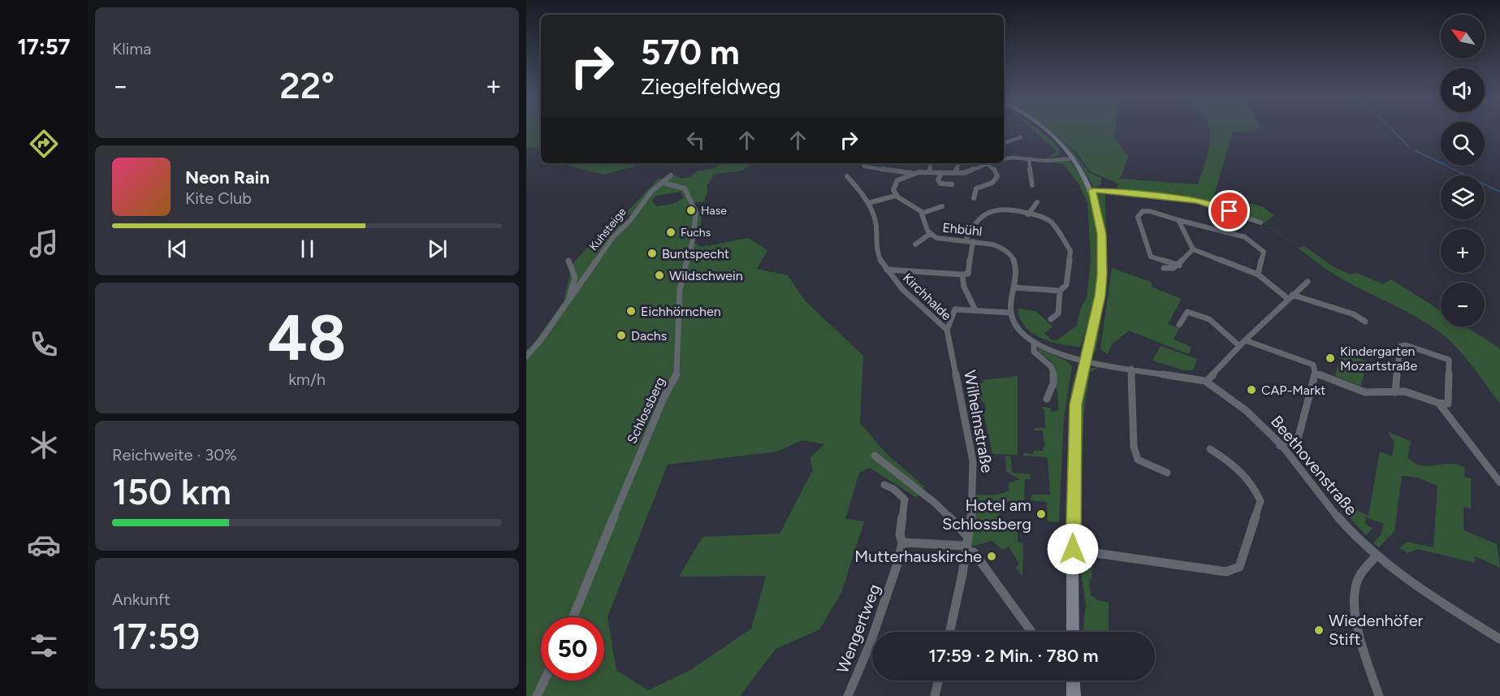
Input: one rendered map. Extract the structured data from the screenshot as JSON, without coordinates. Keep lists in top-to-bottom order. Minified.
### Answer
{"streets":{"street":["Kuhsteige","Ehbühl","Kirchhalde","Schlossberg","Wilhelmstraße","Beethovenstraße","Wengertweg"]},"crossings":[["Kuhsteige","Schlossberg"],["Kirchhalde","Wilhelmstraße"]],"places":["Hase","Fuchs","Buntspecht","Wildschwein","Eichhörnchen","Dachs","Kindergarten Mozartstraße","CAP-Markt","Hotel am Schlossberg","Mutterhauskirche","Wiedenhöfer Stift"],"north":"top left","page":{"tabs":"17:57","tile":["Klima",["48","km/h"],["Reichweite · 30%","150 km"],["Ankunft","17:59"]],"map_buttons":["+","−"],"turn":["570 m","Ziegelfeldweg"],"heat":["−","22°","+"],"song":["Neon Rain","Kite Club"],"limit":"50","trip":"17:59 · 2 Min. · 780 m"}}
